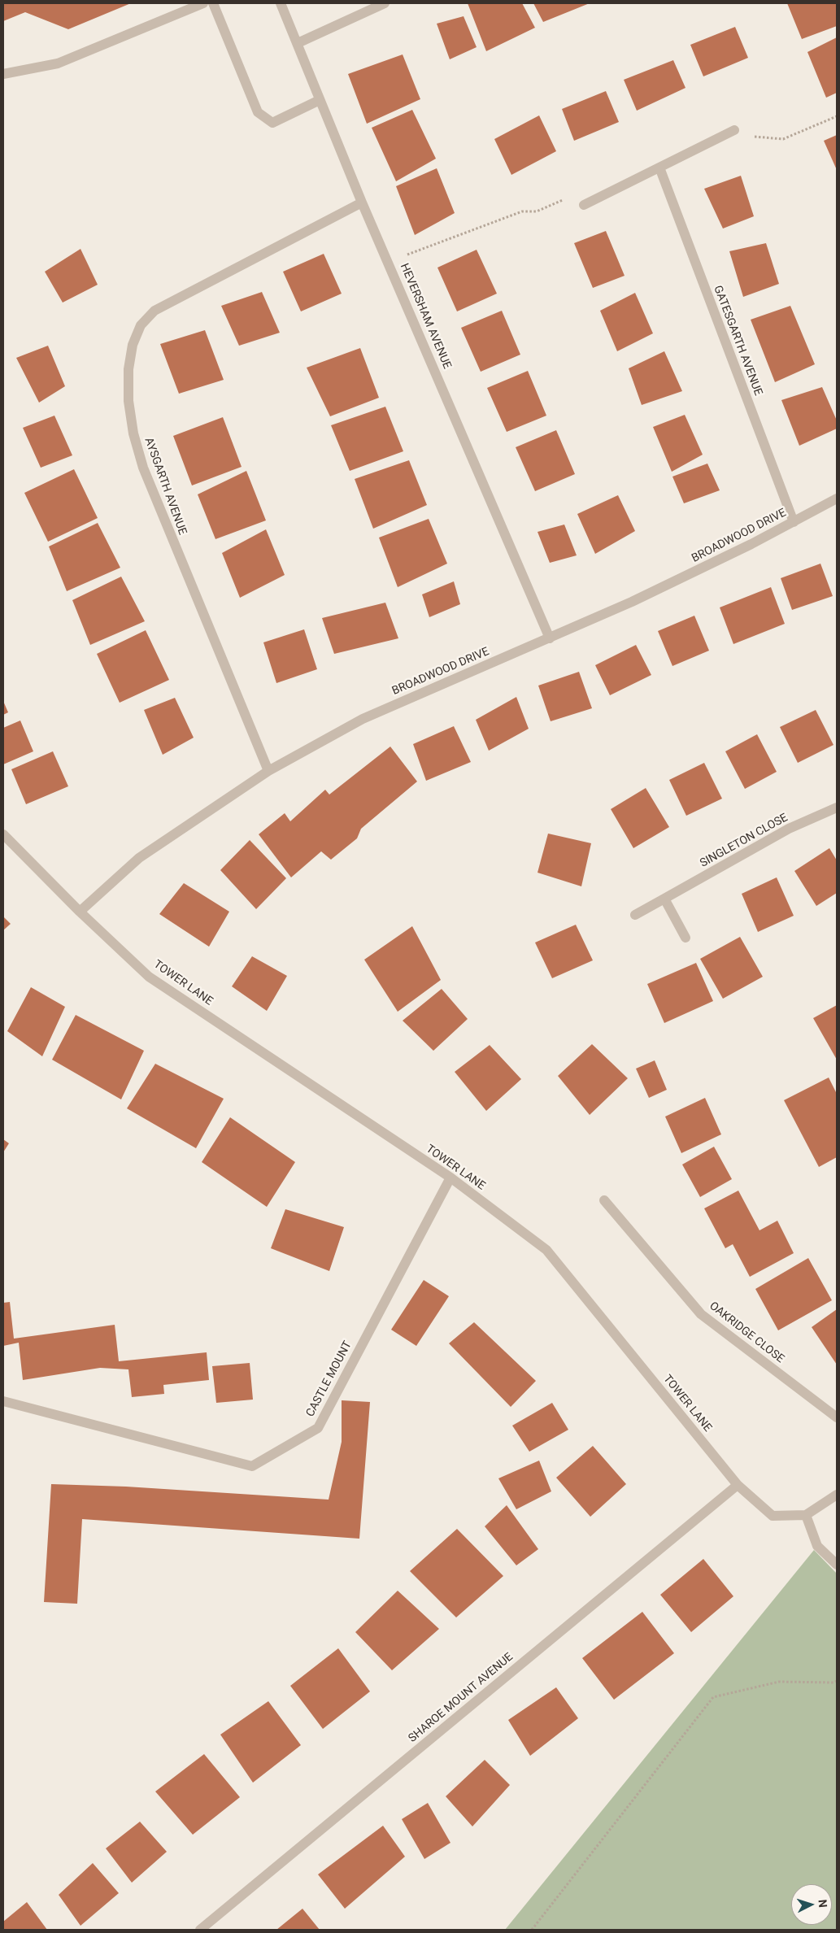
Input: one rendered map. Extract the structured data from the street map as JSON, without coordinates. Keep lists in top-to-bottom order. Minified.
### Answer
{"streets":{"street":["HEVERSHAM AVENUE","GATESGARTH AVENUE","AYSGARTH AVENUE","BROADWOOD DRIVE","SINGLETON CLOSE","TOWER LANE","OAKRIDGE CLOSE","CASTLE MOUNT","SHAROE MOUNT AVENUE"]},"crossings":[["HEVERSHAM AVENUE","AYSGARTH AVENUE"],["HEVERSHAM AVENUE","BROADWOOD DRIVE"],["GATESGARTH AVENUE","BROADWOOD DRIVE"],["AYSGARTH AVENUE","BROADWOOD DRIVE"],["BROADWOOD DRIVE","TOWER LANE"],["TOWER LANE","CASTLE MOUNT"],["TOWER LANE","SHAROE MOUNT AVENUE"]],"north":"right"}
